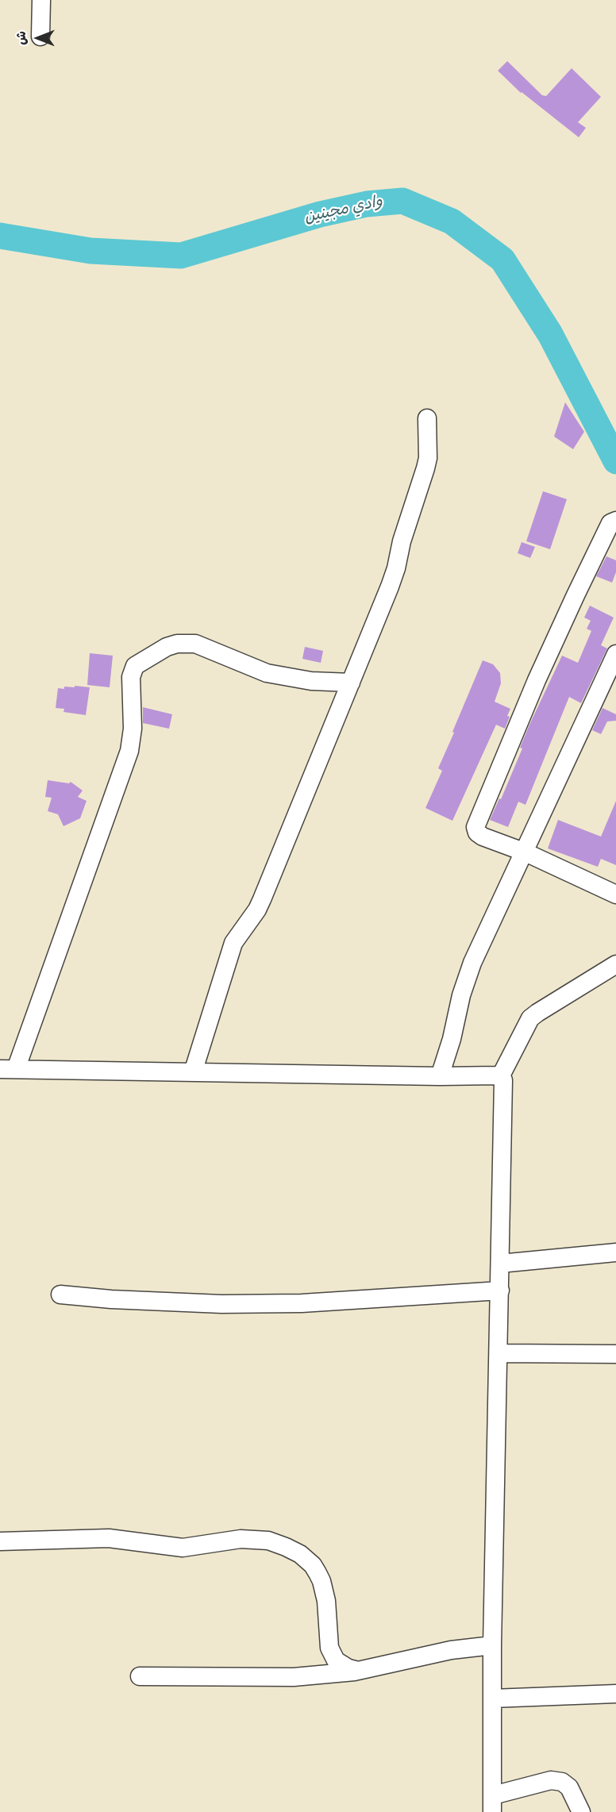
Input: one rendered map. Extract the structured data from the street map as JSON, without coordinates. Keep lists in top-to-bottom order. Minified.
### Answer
{"water":["وادي مجينين"],"north":"left"}
